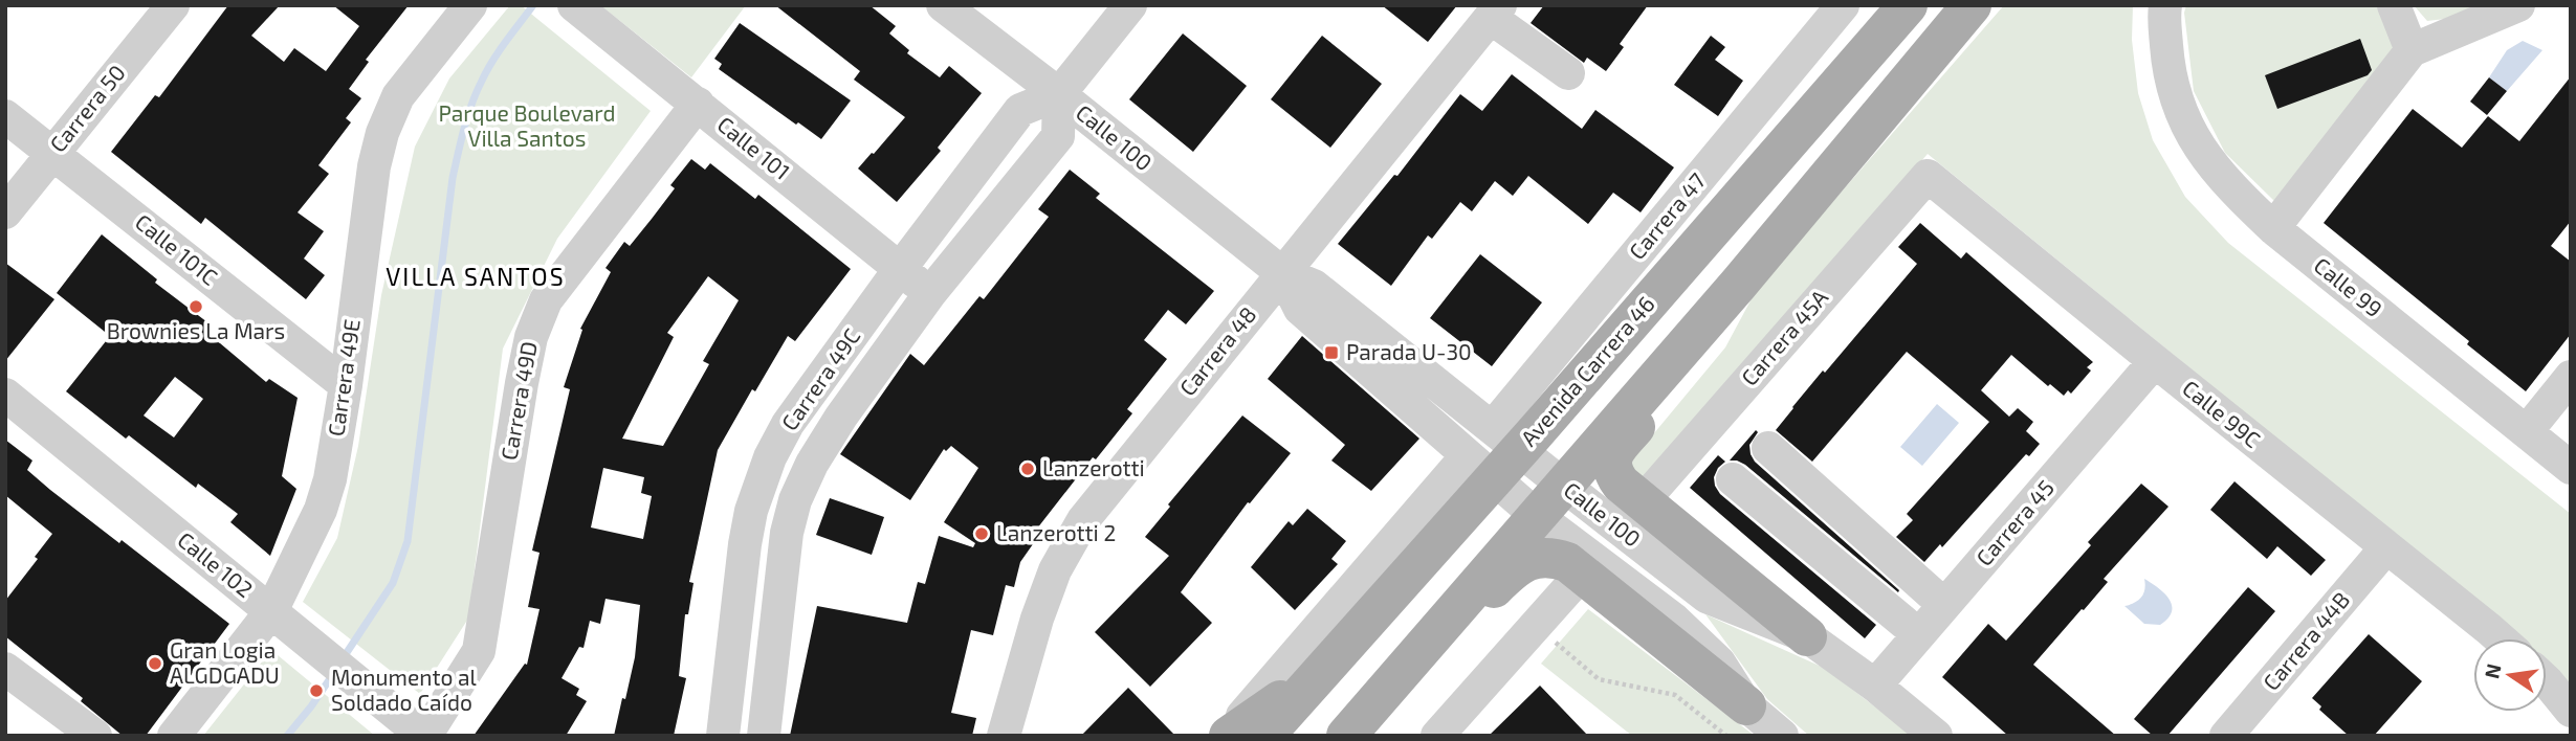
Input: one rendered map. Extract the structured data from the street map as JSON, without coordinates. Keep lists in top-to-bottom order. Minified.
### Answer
{"streets":{"main road":["Avenida Carrera 46"],"street":["Carrera 50","Calle 100","Calle 101","Carrera 47","Calle 101C","Calle 99","Carrera 45A","Carrera 48","Carrera 49E","Carrera 49C","Carrera 49D","Calle 99C","Carrera 45","Calle 102","Carrera 44B"]},"crossings":[["Carrera 50","Calle 101C"],["Calle 100","Carrera 47"],["Calle 100","Carrera 48"],["Calle 100","Avenida Carrera 46"],["Calle 100","Carrera 49C"],["Calle 100","Carrera 45"],["Calle 101","Carrera 49C"],["Calle 101","Carrera 49D"],["Carrera 47","Avenida Carrera 46"],["Calle 101C","Carrera 49E"],["Carrera 45A","Calle 99C"],["Carrera 49E","Calle 102"],["Carrera 49D","Calle 102"],["Calle 99C","Carrera 45"],["Calle 99C","Carrera 44B"]],"districts":["VILLA SANTOS"],"parks":["Parque Boulevard Villa Santos"],"places":{"other":["Brownies La Mars","Lanzerotti","Lanzerotti 2","Gran Logia ALGDGADU","Monumento al Soldado Caído"],"transit":["Parada U-30"]},"north":"left"}
